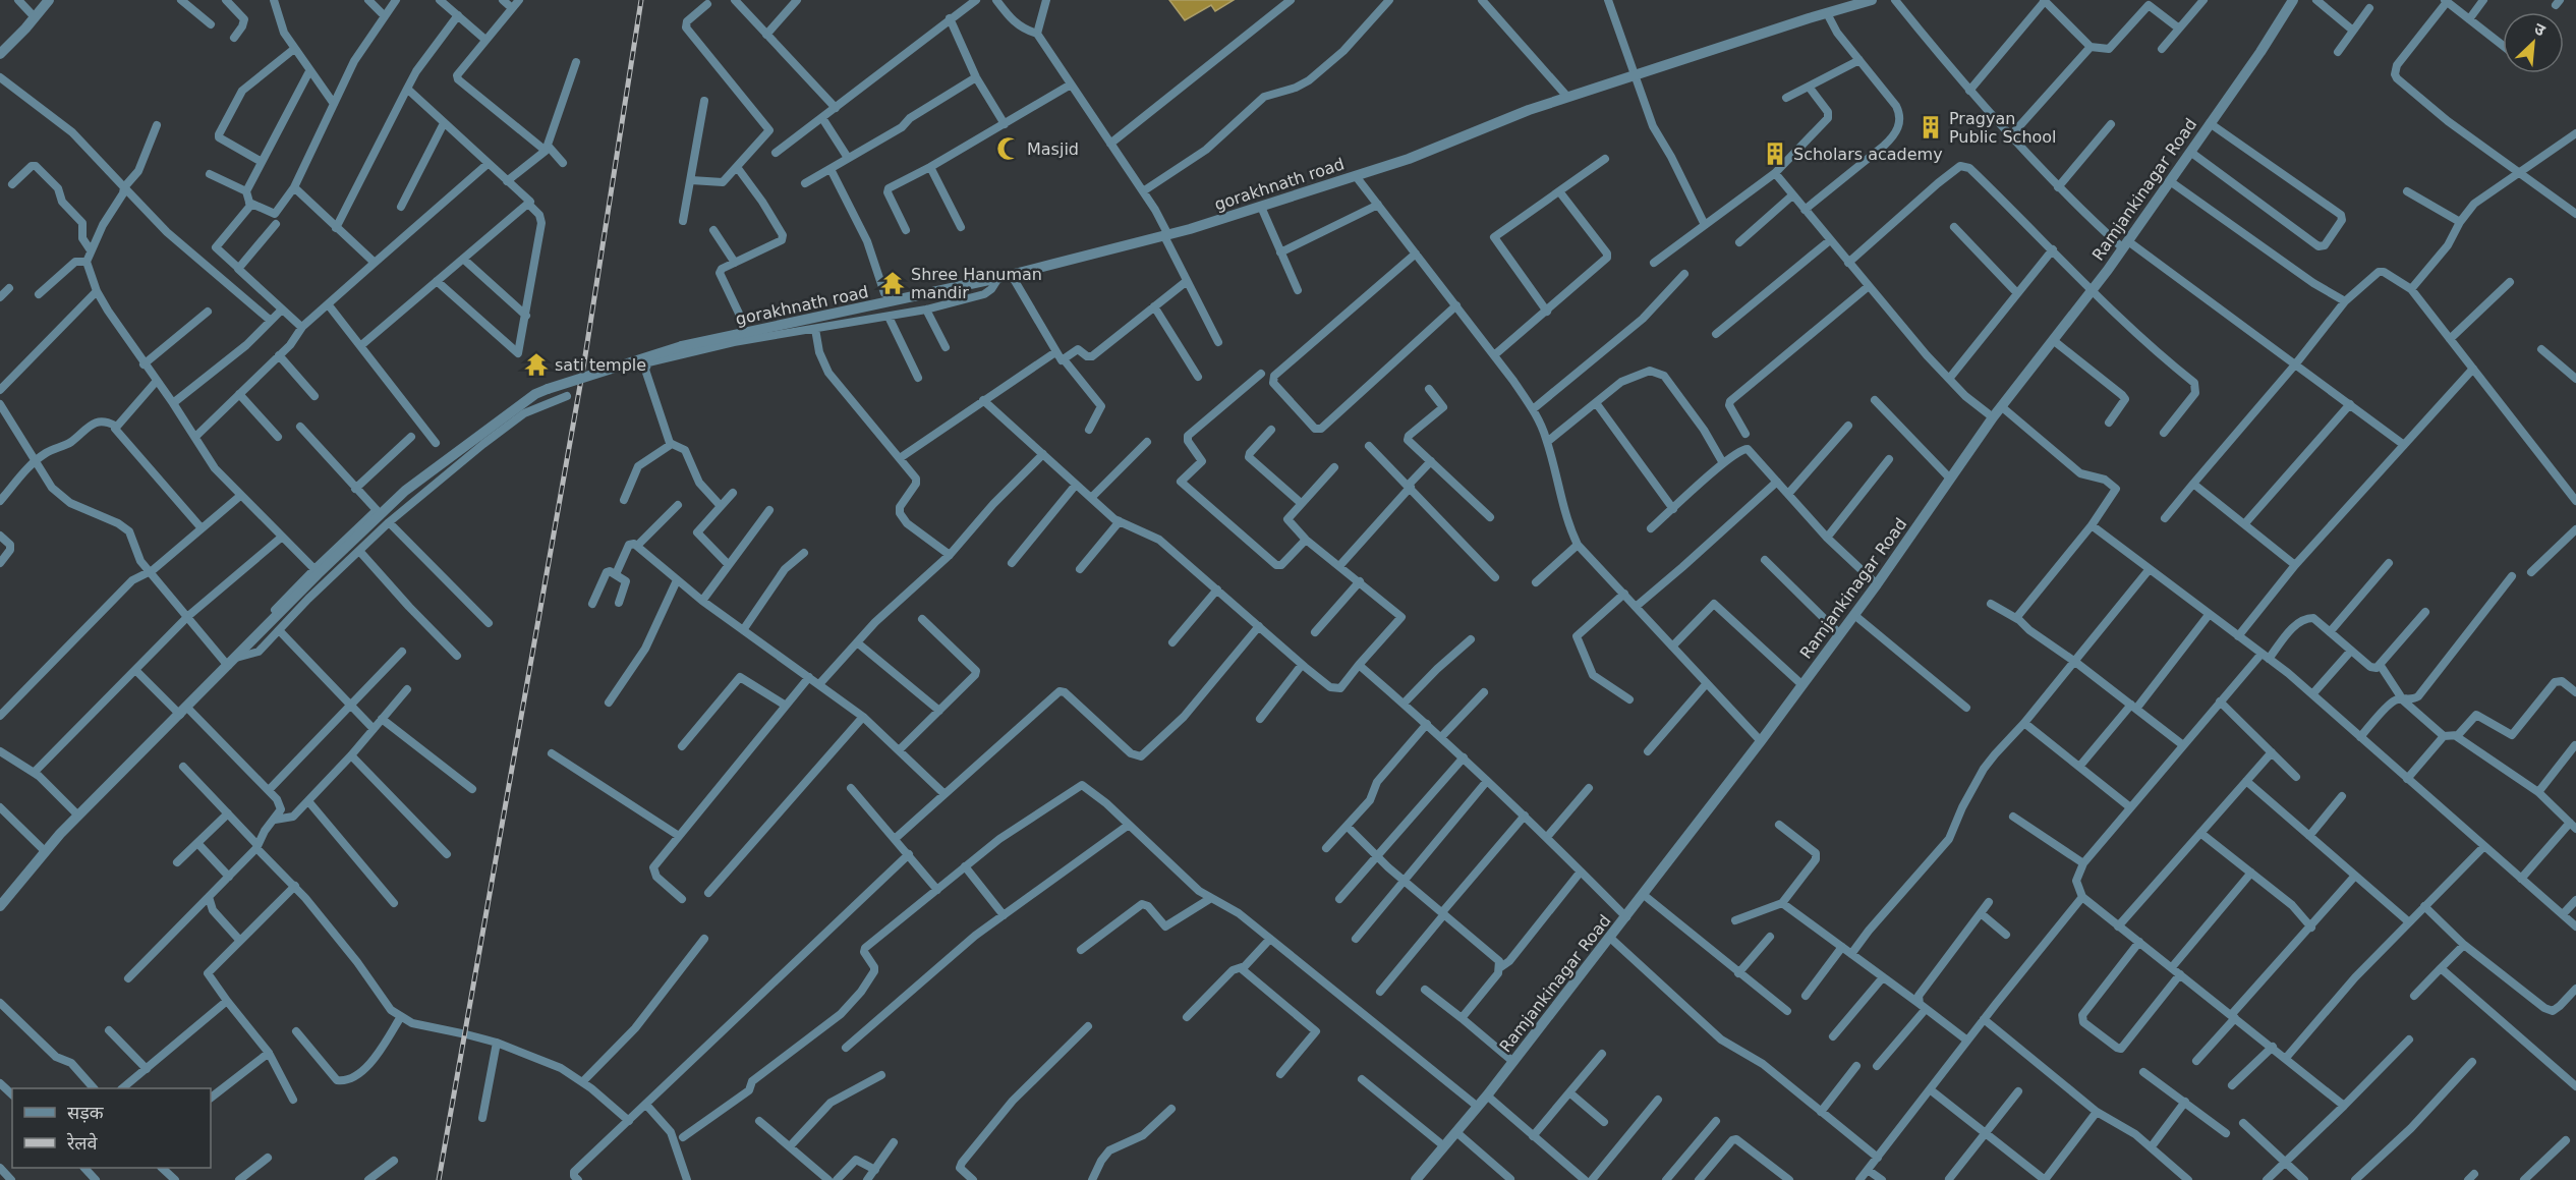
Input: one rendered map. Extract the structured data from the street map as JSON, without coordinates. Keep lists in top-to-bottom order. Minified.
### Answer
{"streets":{"street":["gorakhnath road","Ramjankinagar Road"]},"places":{"building":["Pragyan Public School","Scholars academy"],"mosque":["Masjid"],"temple":["Shree Hanuman mandir","sati temple"]},"legend":["सड़क","रेलवे"],"north":"top right"}
